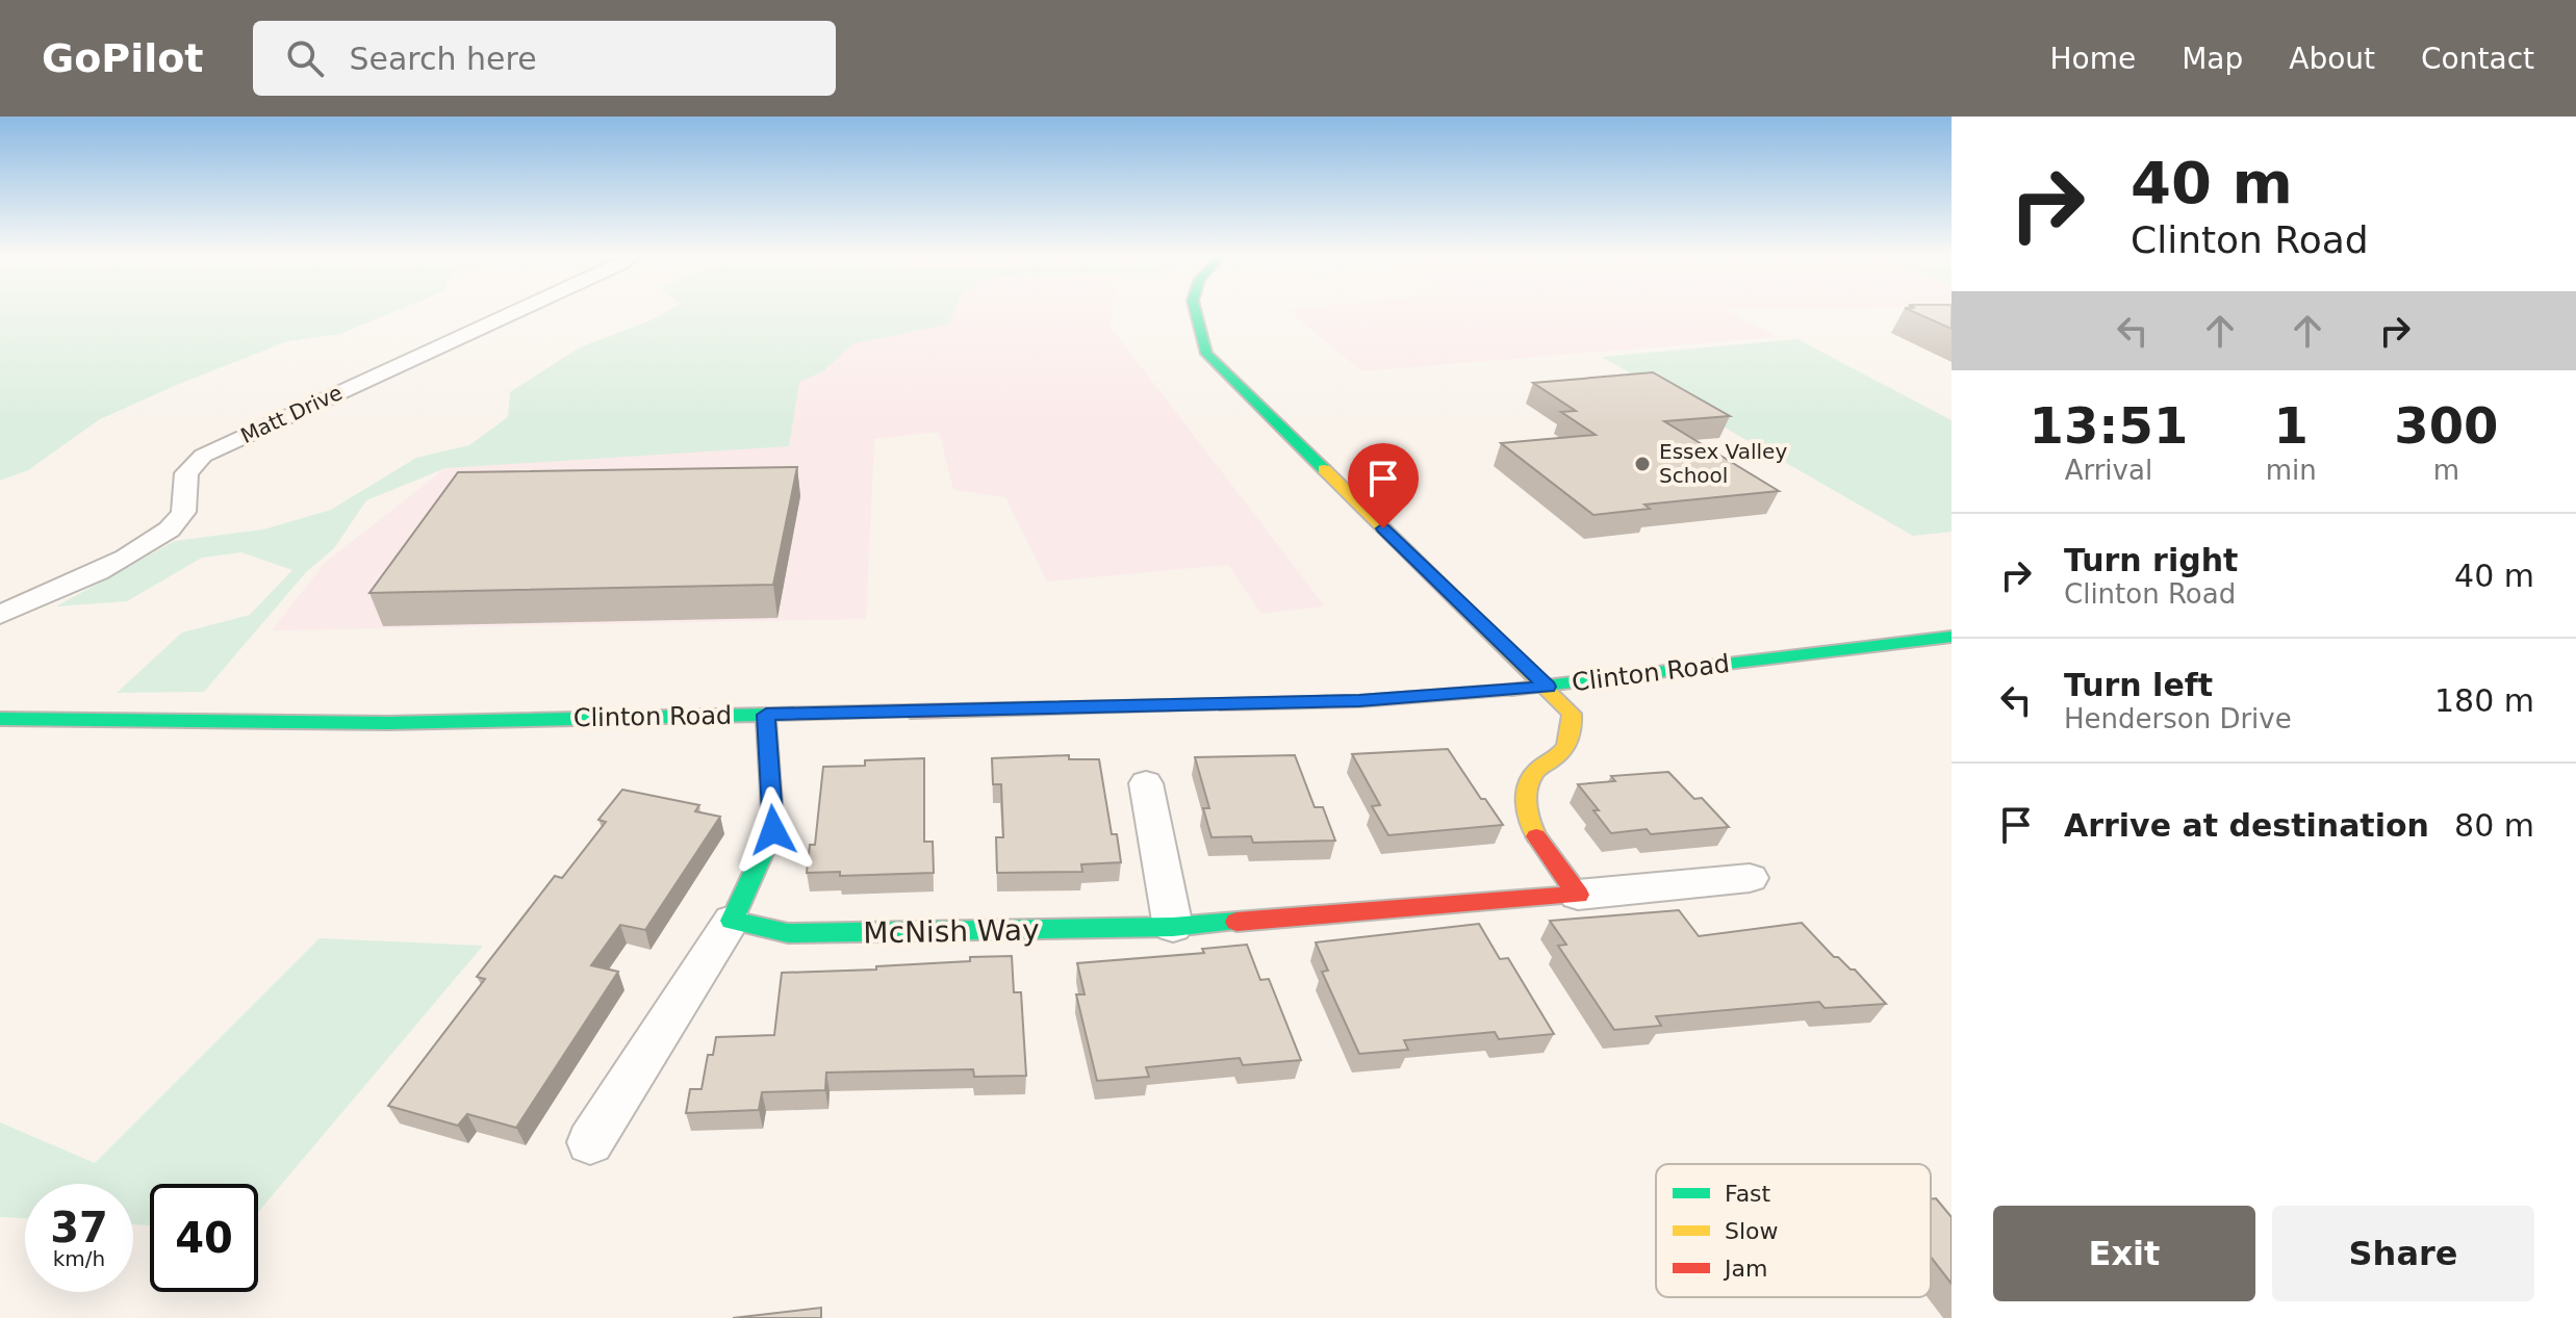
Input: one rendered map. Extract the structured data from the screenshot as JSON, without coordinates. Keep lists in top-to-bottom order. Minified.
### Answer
{"streets":{"street":["Matt Drive","Clinton Road","McNish Way"]},"places":["Essex Valley School"],"legend":["Fast","Slow","Jam"],"page":{"header":"GoPilot","search":"Search here","nav":["Home","Map","About","Contact"],"turn":["40 m","Clinton Road"],"eta":["13:51","Arrival","1","min","300","m"],"list":[{"name":"Turn right","note":"Clinton Road","value":"40 m"},{"name":"Turn left","note":"Henderson Drive","value":"180 m"},{"name":"Arrive at destination","value":"80 m"}],"speed":"37 km/h","limit":"40","buttons":["Exit","Share"]}}
